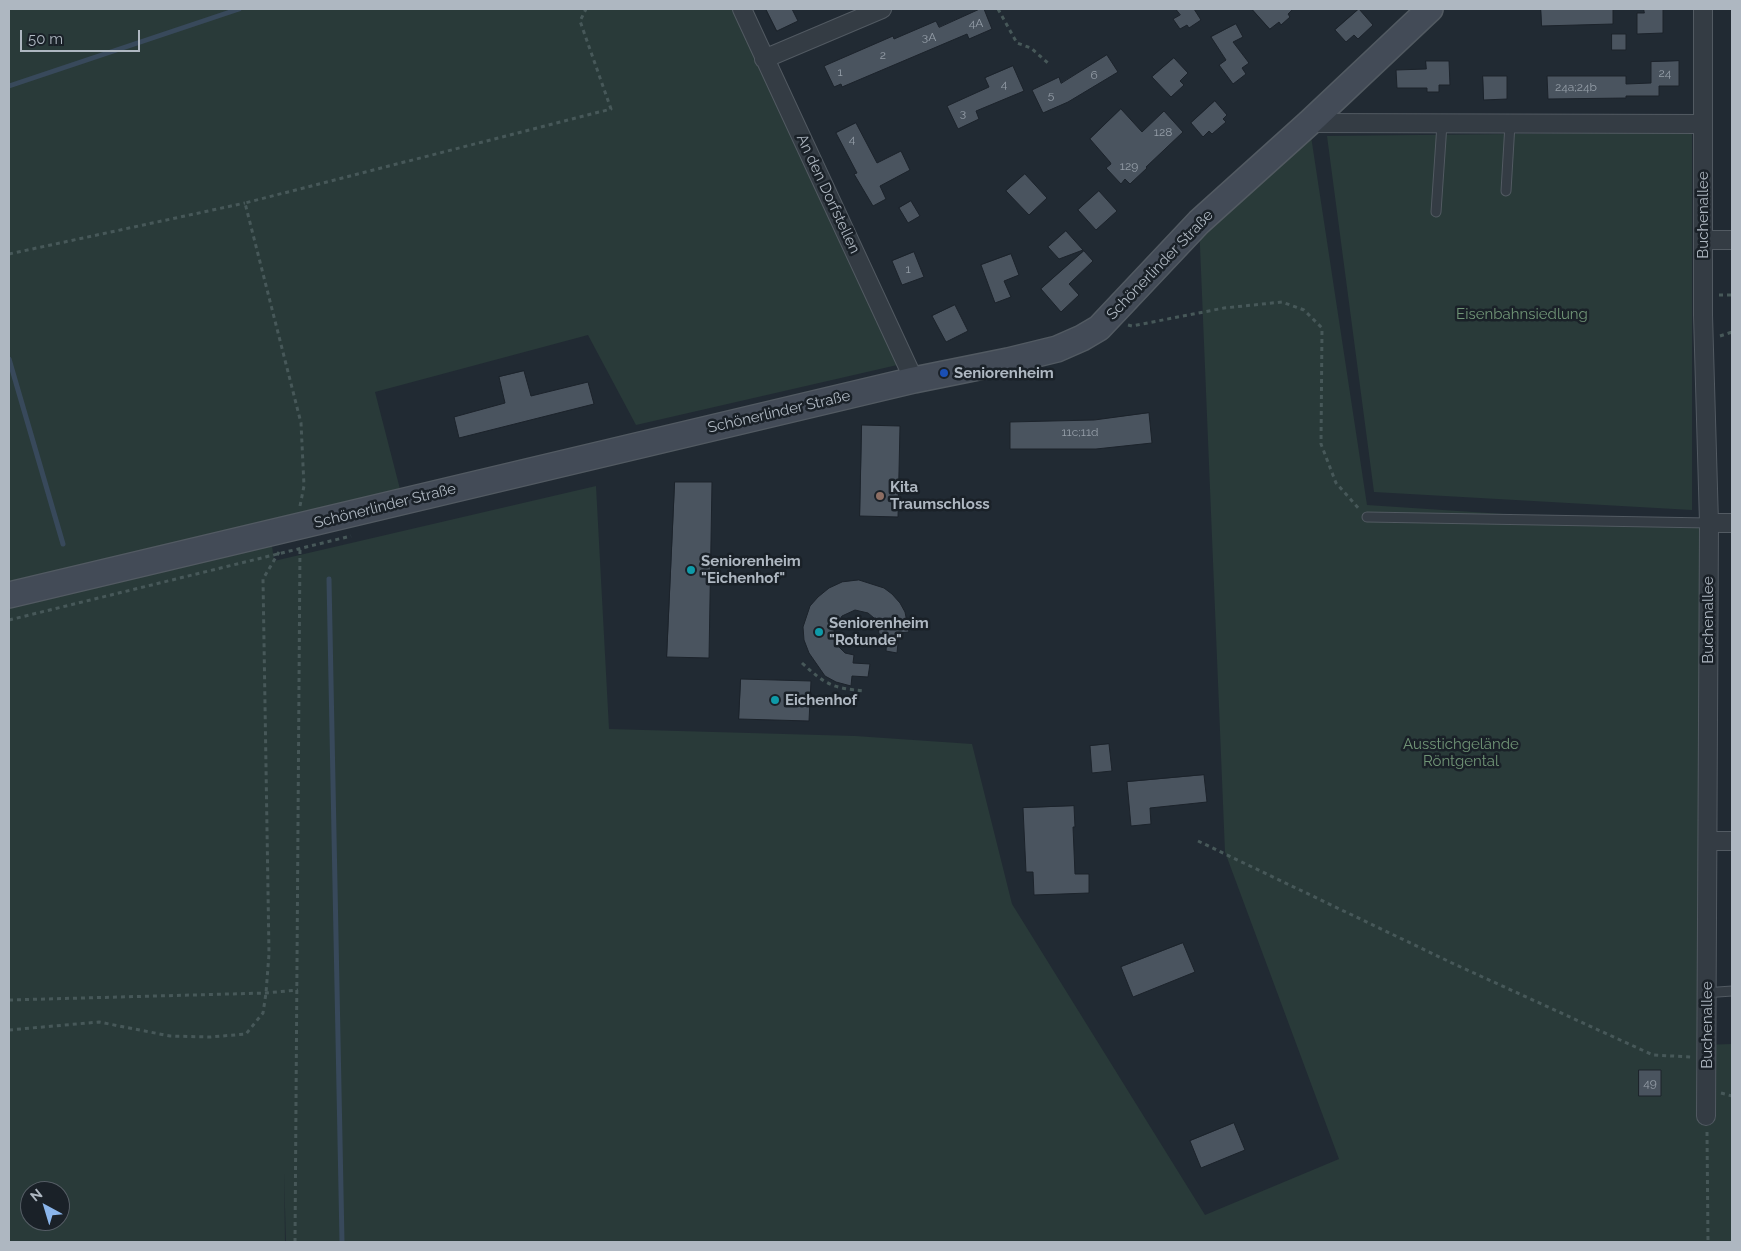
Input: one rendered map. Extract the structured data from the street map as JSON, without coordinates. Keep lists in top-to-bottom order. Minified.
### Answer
{"streets":{"street":["An den Dorfstellen","Buchenallee","Schönerlinder Straße"]},"crossings":[["An den Dorfstellen","Schönerlinder Straße"]],"parks":["Eisenbahnsiedlung","Ausstichgelände Röntgental"],"places":["Seniorenheim","Kita Traumschloss","Seniorenheim \"Eichenhof\"","Seniorenheim \"Rotunde\"","Eichenhof"],"house_numbers":["4A","3A","2","1","24","6","4","24a;24b","5","3","128","4","129","1","11c;11d","49"],"scale_bar":"50 m","north":"top left"}
